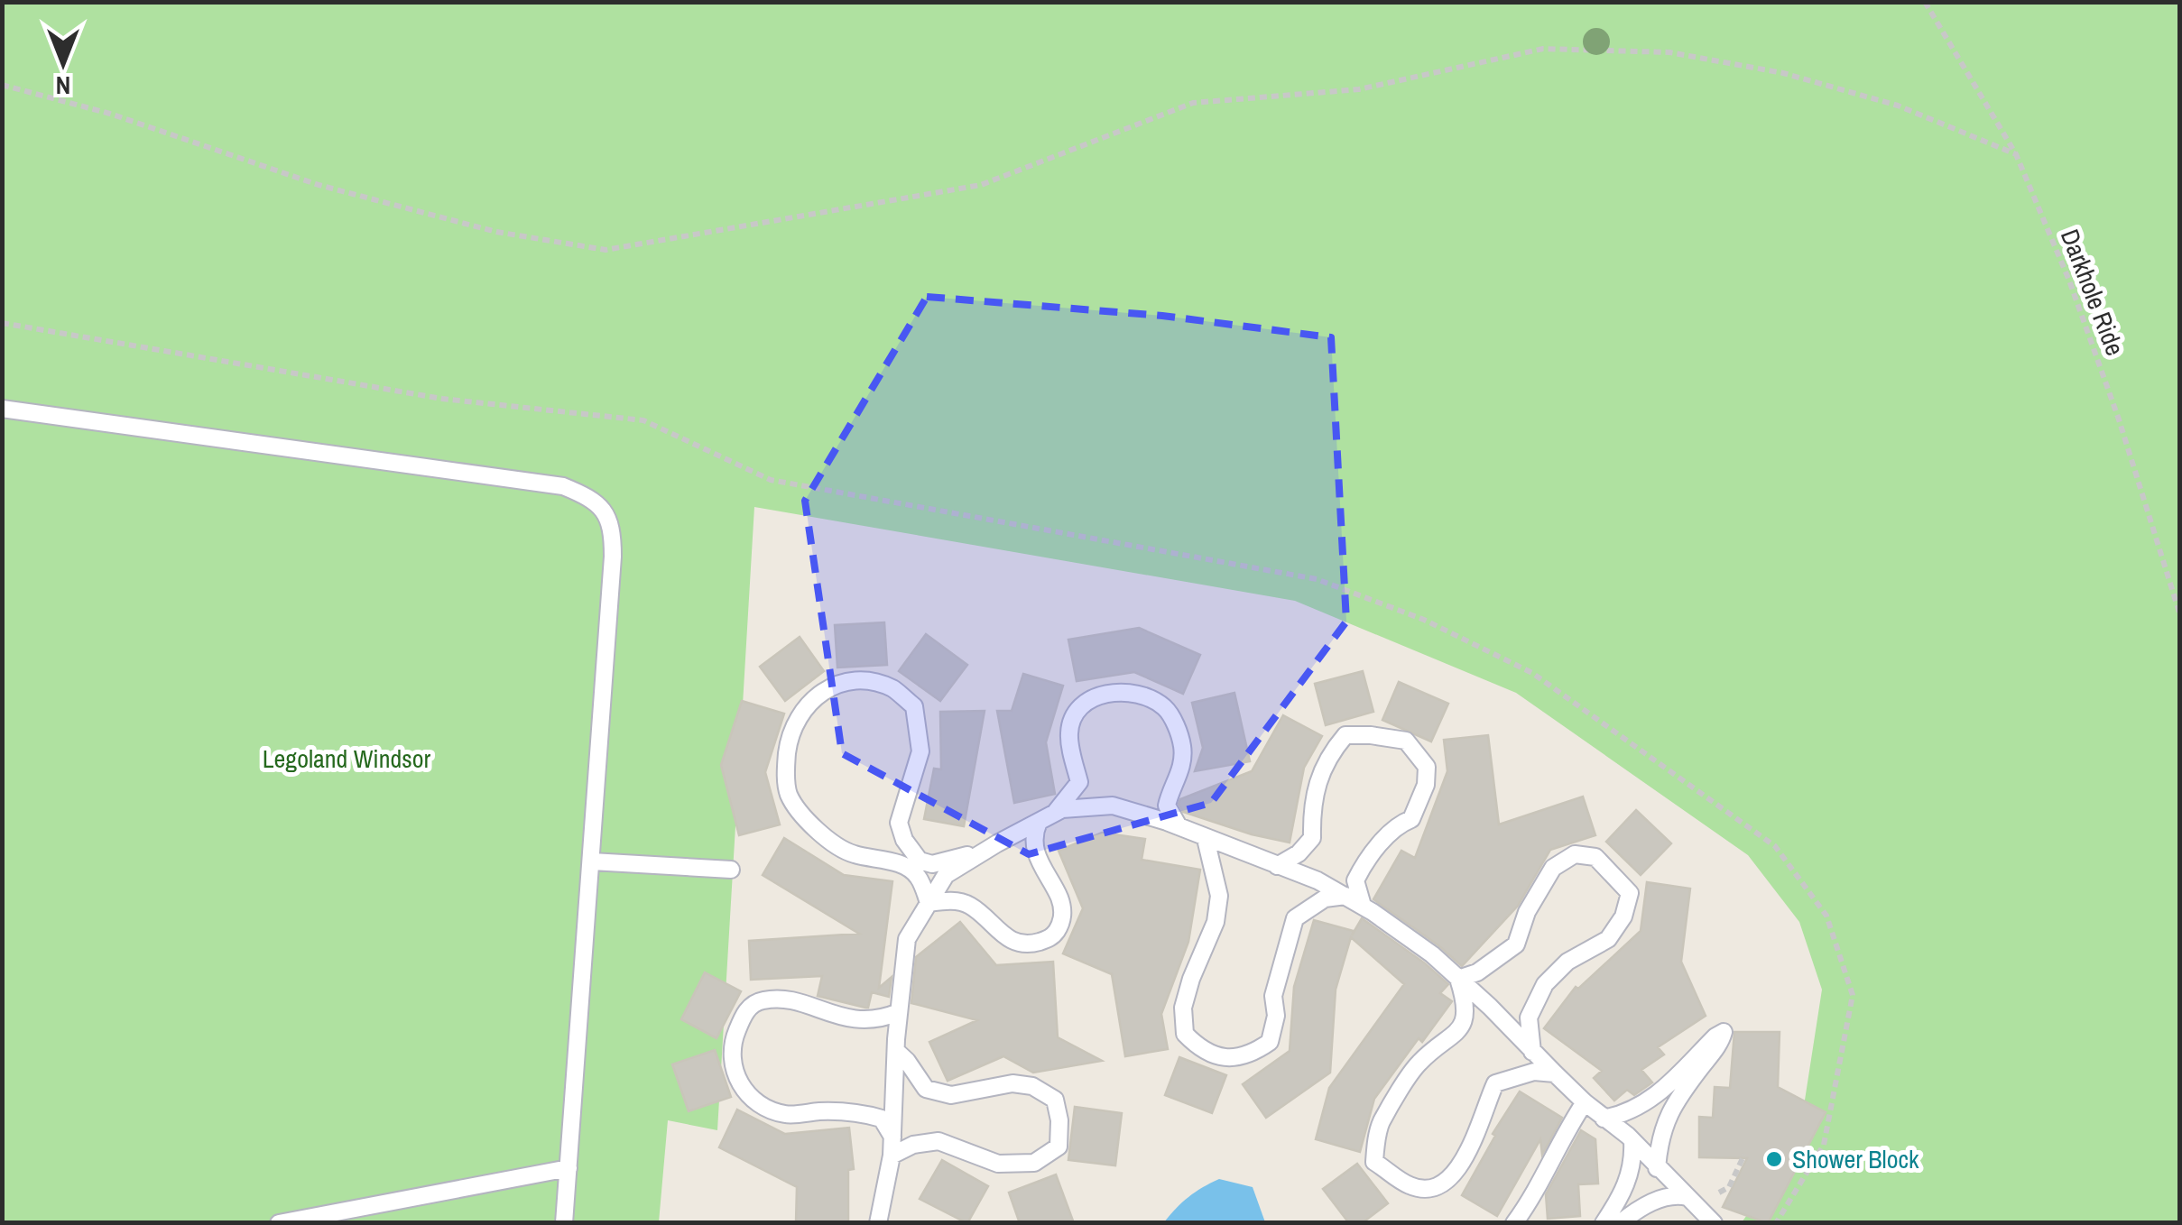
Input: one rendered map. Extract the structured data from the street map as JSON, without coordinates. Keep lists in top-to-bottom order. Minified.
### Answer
{"streets":{"path":["Darkhole Ride"]},"parks":["Legoland Windsor"],"places":["Shower Block"],"north":"bottom"}
